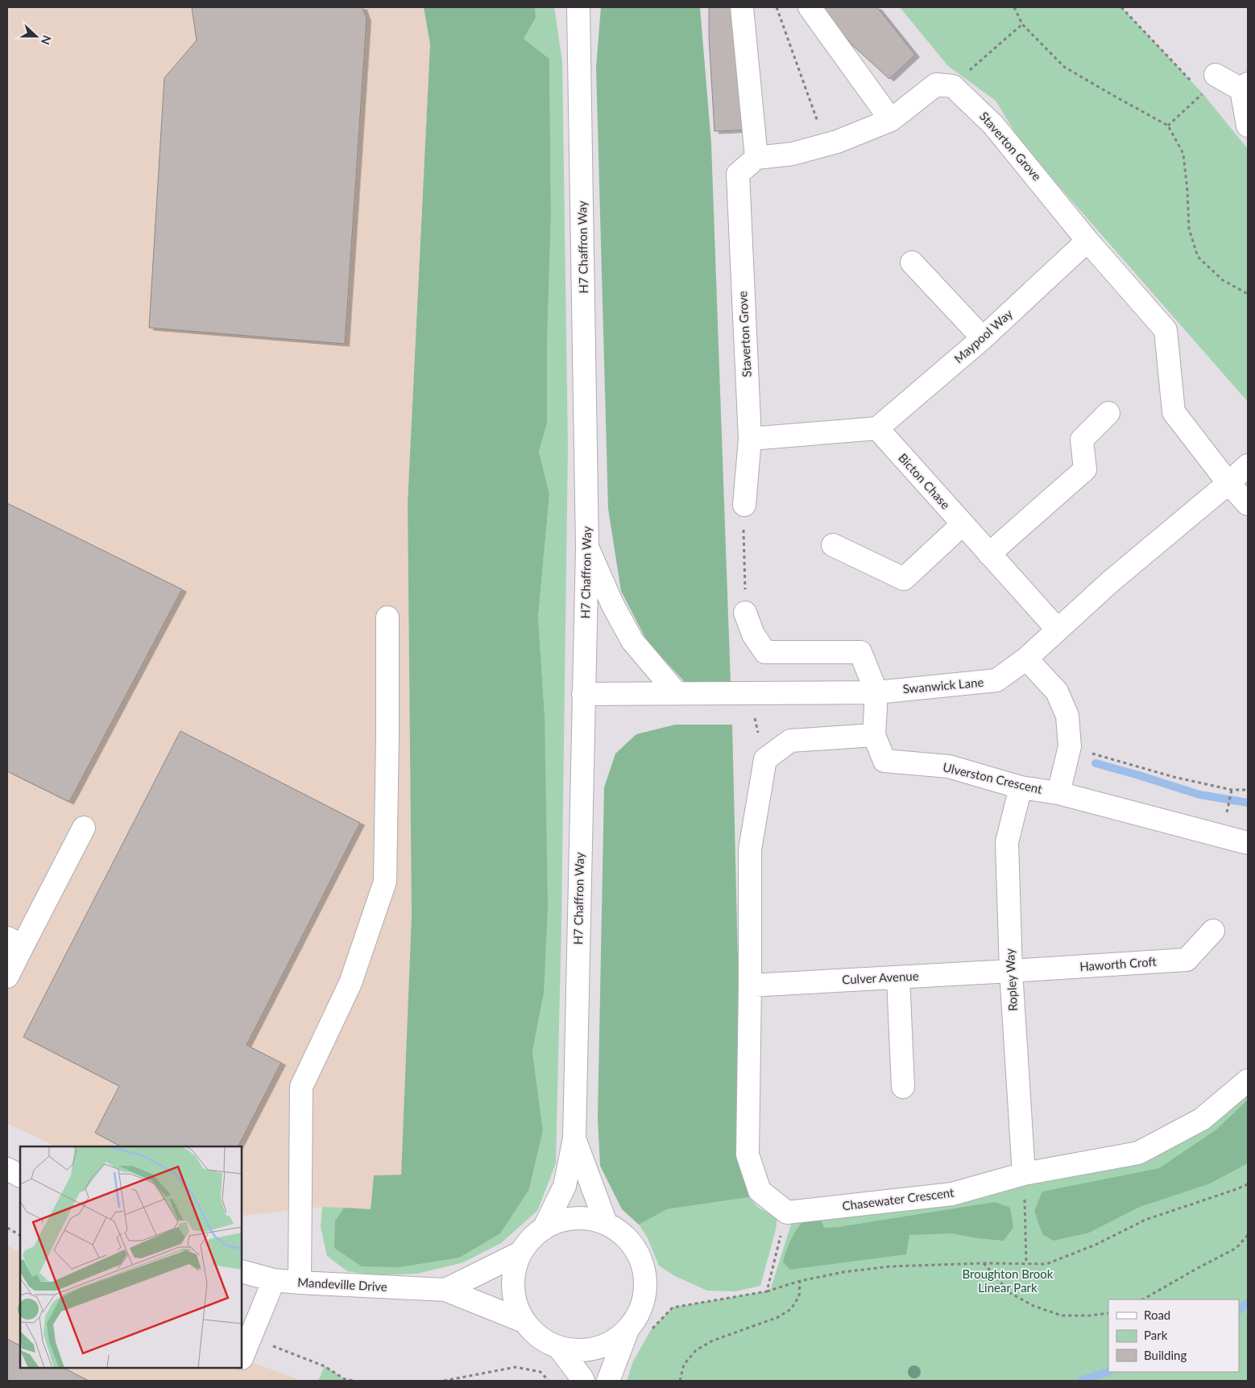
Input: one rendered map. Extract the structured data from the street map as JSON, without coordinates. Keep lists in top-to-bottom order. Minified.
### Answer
{"streets":{"street":["Staverton Grove","H7 Chaffron Way","Maypool Way","Bicton Chase","Swanwick Lane","Ulverston Crescent","Haworth Croft","Culver Avenue","Ropley Way","Chasewater Crescent","Mandeville Drive"]},"crossings":[["Staverton Grove","Maypool Way"],["Staverton Grove","Swanwick Lane"],["H7 Chaffron Way","Swanwick Lane"],["H7 Chaffron Way","Mandeville Drive"],["Maypool Way","Bicton Chase"],["Bicton Chase","Swanwick Lane"],["Ulverston Crescent","Ropley Way"],["Haworth Croft","Culver Avenue"],["Haworth Croft","Ropley Way"],["Culver Avenue","Ropley Way"],["Ropley Way","Chasewater Crescent"]],"parks":["Broughton Brook Linear Park"],"legend":["Road","Park","Building"],"north":"right"}
